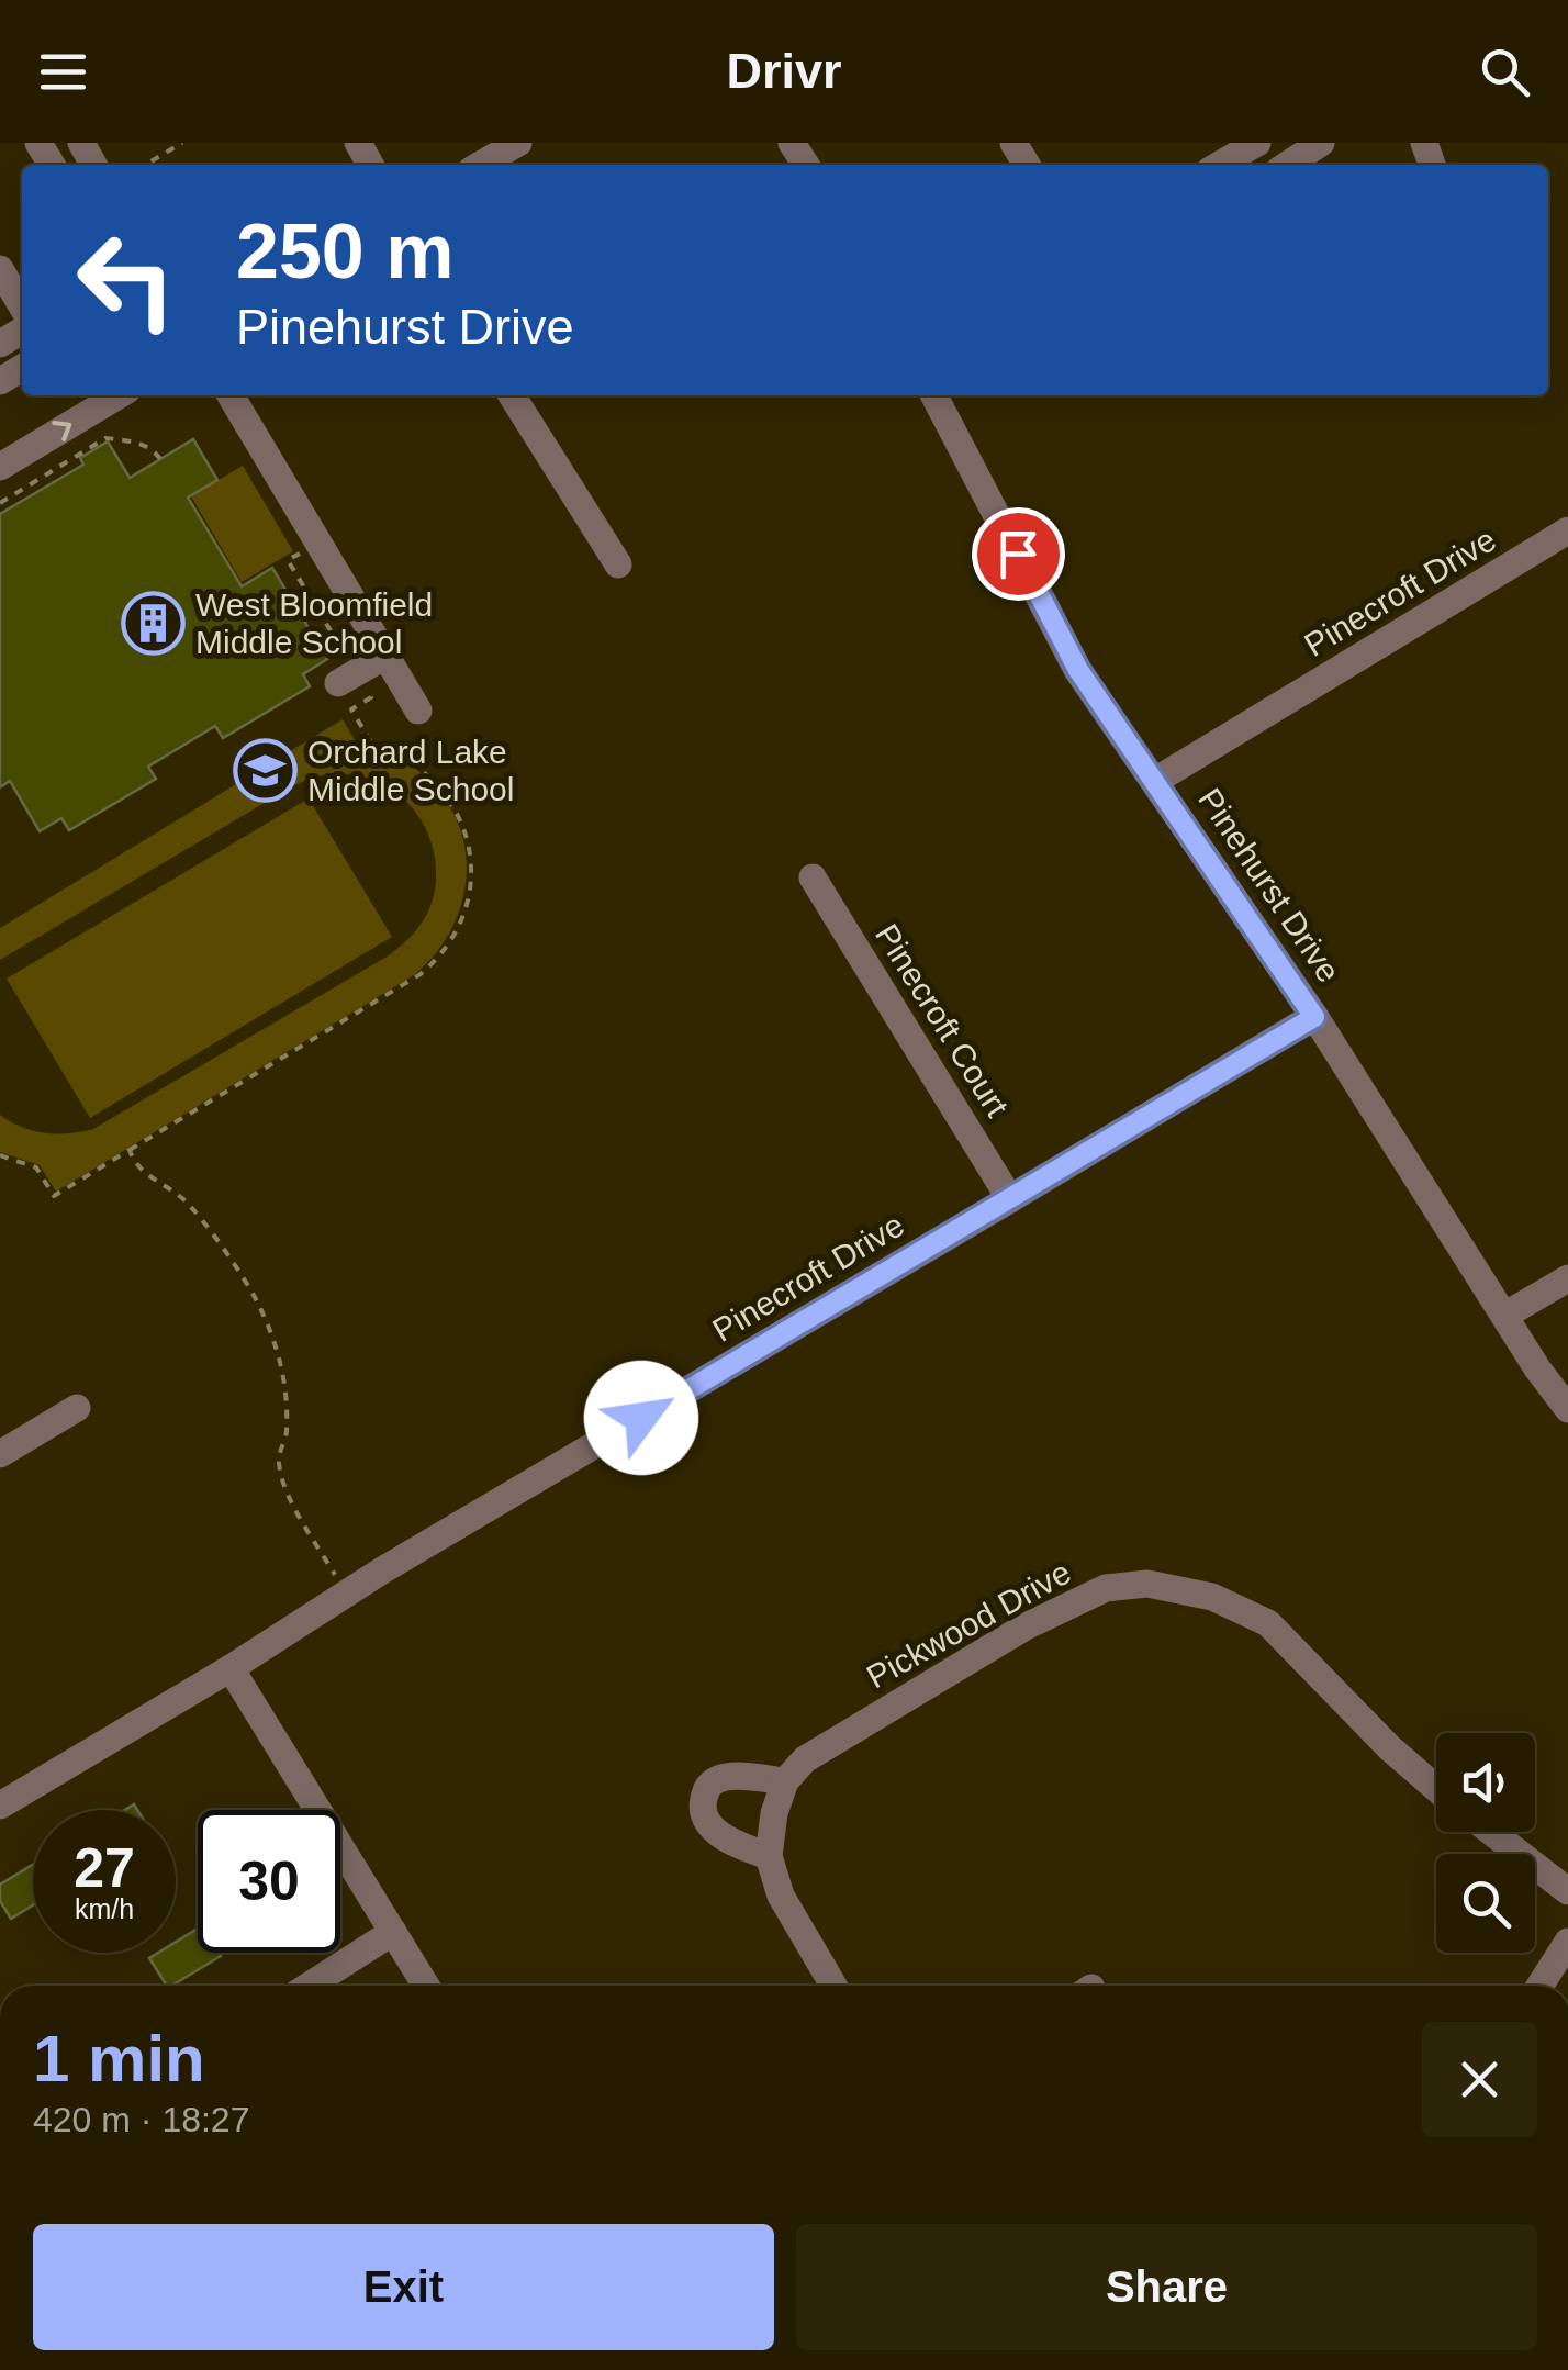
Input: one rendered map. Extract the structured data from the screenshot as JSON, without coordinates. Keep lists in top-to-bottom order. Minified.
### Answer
{"streets":{"street":["Pinecroft Drive","Pinehurst Drive","Pinecroft Court","Pickwood Drive"]},"crossings":[["Pinecroft Drive","Pinehurst Drive"],["Pinecroft Drive","Pinecroft Court"]],"places":{"building":["West Bloomfield Middle School"],"school or university":["Orchard Lake Middle School"]},"page":{"header":"Drivr","turn":["250 m","Pinehurst Drive"],"speed":"27 km/h","limit":"30","heading":["1 min","420 m · 18:27"],"buttons":["Exit","Share"]}}
